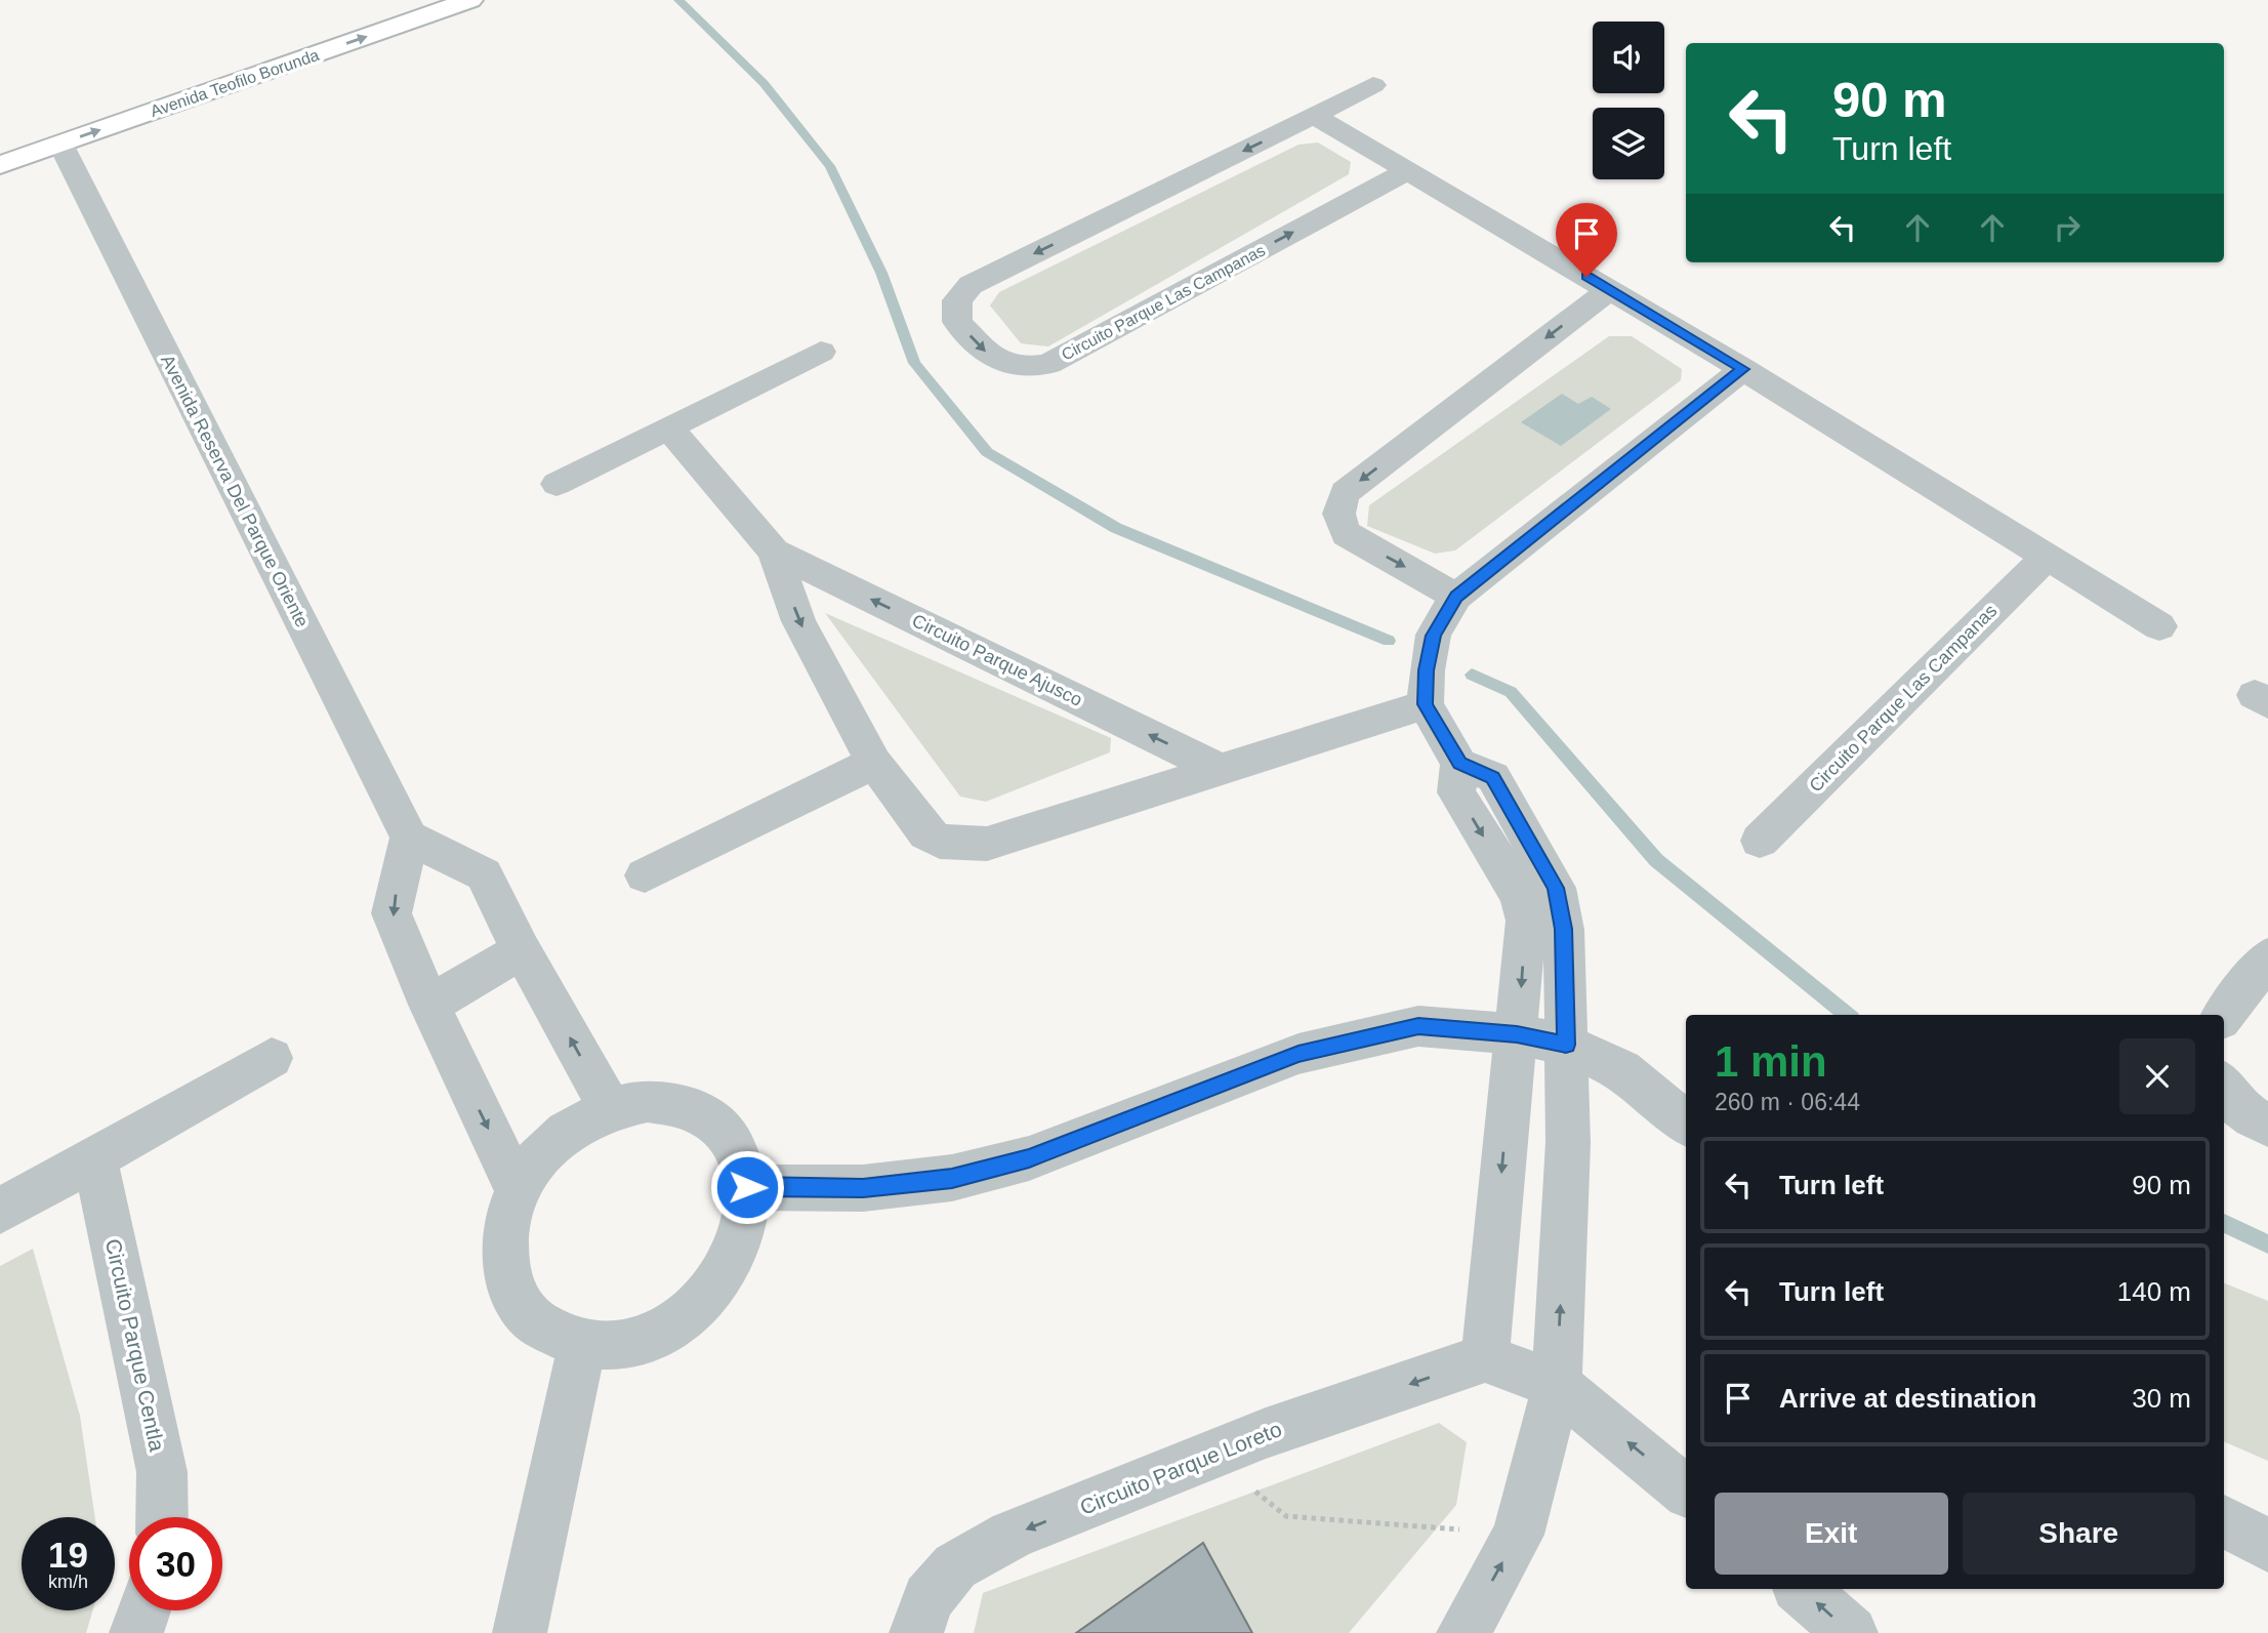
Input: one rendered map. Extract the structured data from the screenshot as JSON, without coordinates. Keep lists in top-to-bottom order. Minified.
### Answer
{"streets":{"main road":["Avenida Teofilo Borunda"],"street":["Circuito Parque Las Campanas","Avenida Reserva Del Parque Oriente","Circuito Parque Ajusco","Circuito Parque Centla","Circuito Parque Loreto"]},"crossings":[["Avenida Teofilo Borunda","Avenida Reserva Del Parque Oriente"]],"one_way":["Avenida Teofilo Borunda"],"page":{"turn":["90 m","Turn left"],"heading":["1 min","260 m · 06:44"],"list":[{"name":"Turn left","value":"90 m"},{"name":"Turn left","value":"140 m"},{"name":"Arrive at destination","value":"30 m"}],"buttons":["Exit","Share"],"speed":"19 km/h","limit":"30"}}
